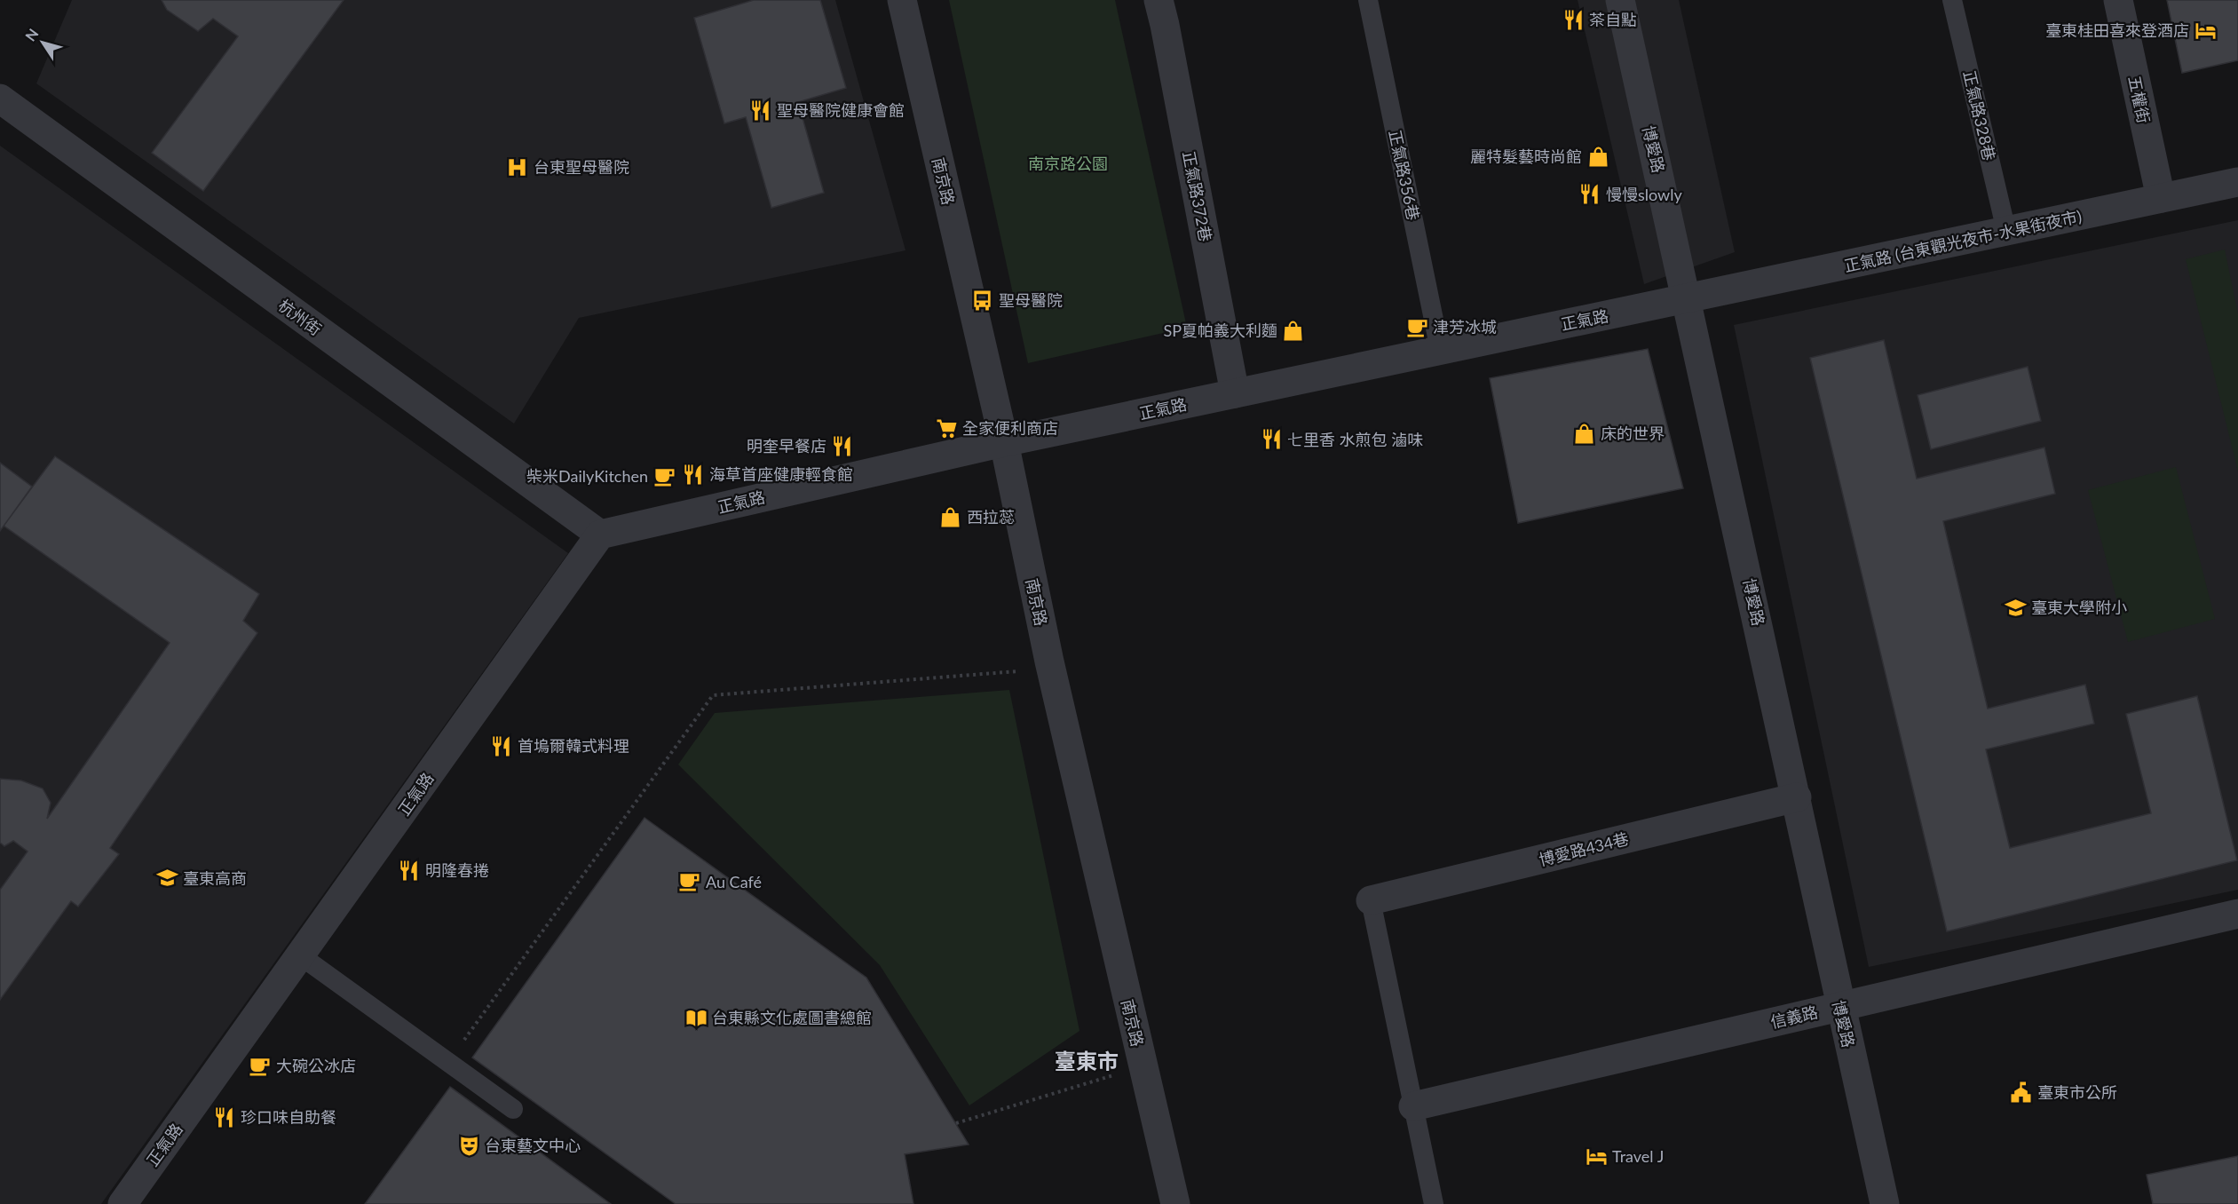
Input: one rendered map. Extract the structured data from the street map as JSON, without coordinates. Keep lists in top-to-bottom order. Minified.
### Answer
{"streets":{"street":["五權街","博愛路","南京路","正氣路372巷","正氣路 (台東觀光夜市-水果街夜市)","杭州街","正氣路","博愛路434巷","信義路"],"lane":["正氣路328巷","正氣路356巷"]},"crossings":[["五權街","正氣路 (台東觀光夜市-水果街夜市)"],["正氣路328巷","正氣路 (台東觀光夜市-水果街夜市)"],["博愛路","正氣路 (台東觀光夜市-水果街夜市)"],["博愛路","正氣路"],["博愛路","博愛路434巷"],["博愛路","信義路"],["正氣路356巷","正氣路"],["南京路","正氣路"],["正氣路372巷","正氣路"],["正氣路 (台東觀光夜市-水果街夜市)","正氣路"],["杭州街","正氣路"]],"districts":["臺東市"],"parks":["南京路公園"],"places":{"restaurant":["茶自點","聖母醫院健康會館","慢慢slowly","七里香 水煎包 滷味","明奎早餐店","海草首座健康輕食館","首塢爾韓式料理","明隆春捲","珍口味自助餐"],"hotel":["臺東桂田喜來登酒店","Travel J"],"shop":["麗特髮藝時尚館","SP夏帕義大利麵","床的世界","西拉蕊"],"hospital":["台東聖母醫院"],"bus stop":["聖母醫院"],"cafe":["津芳冰城","柴米DailyKitchen","Au Café","大碗公冰店"],"supermarket":["全家便利商店"],"school or university":["臺東大學附小","臺東高商"],"library":["台東縣文化處圖書總館"],"public building":["臺東市公所"],"theatre":["台東藝文中心"]},"north":"top left"}
